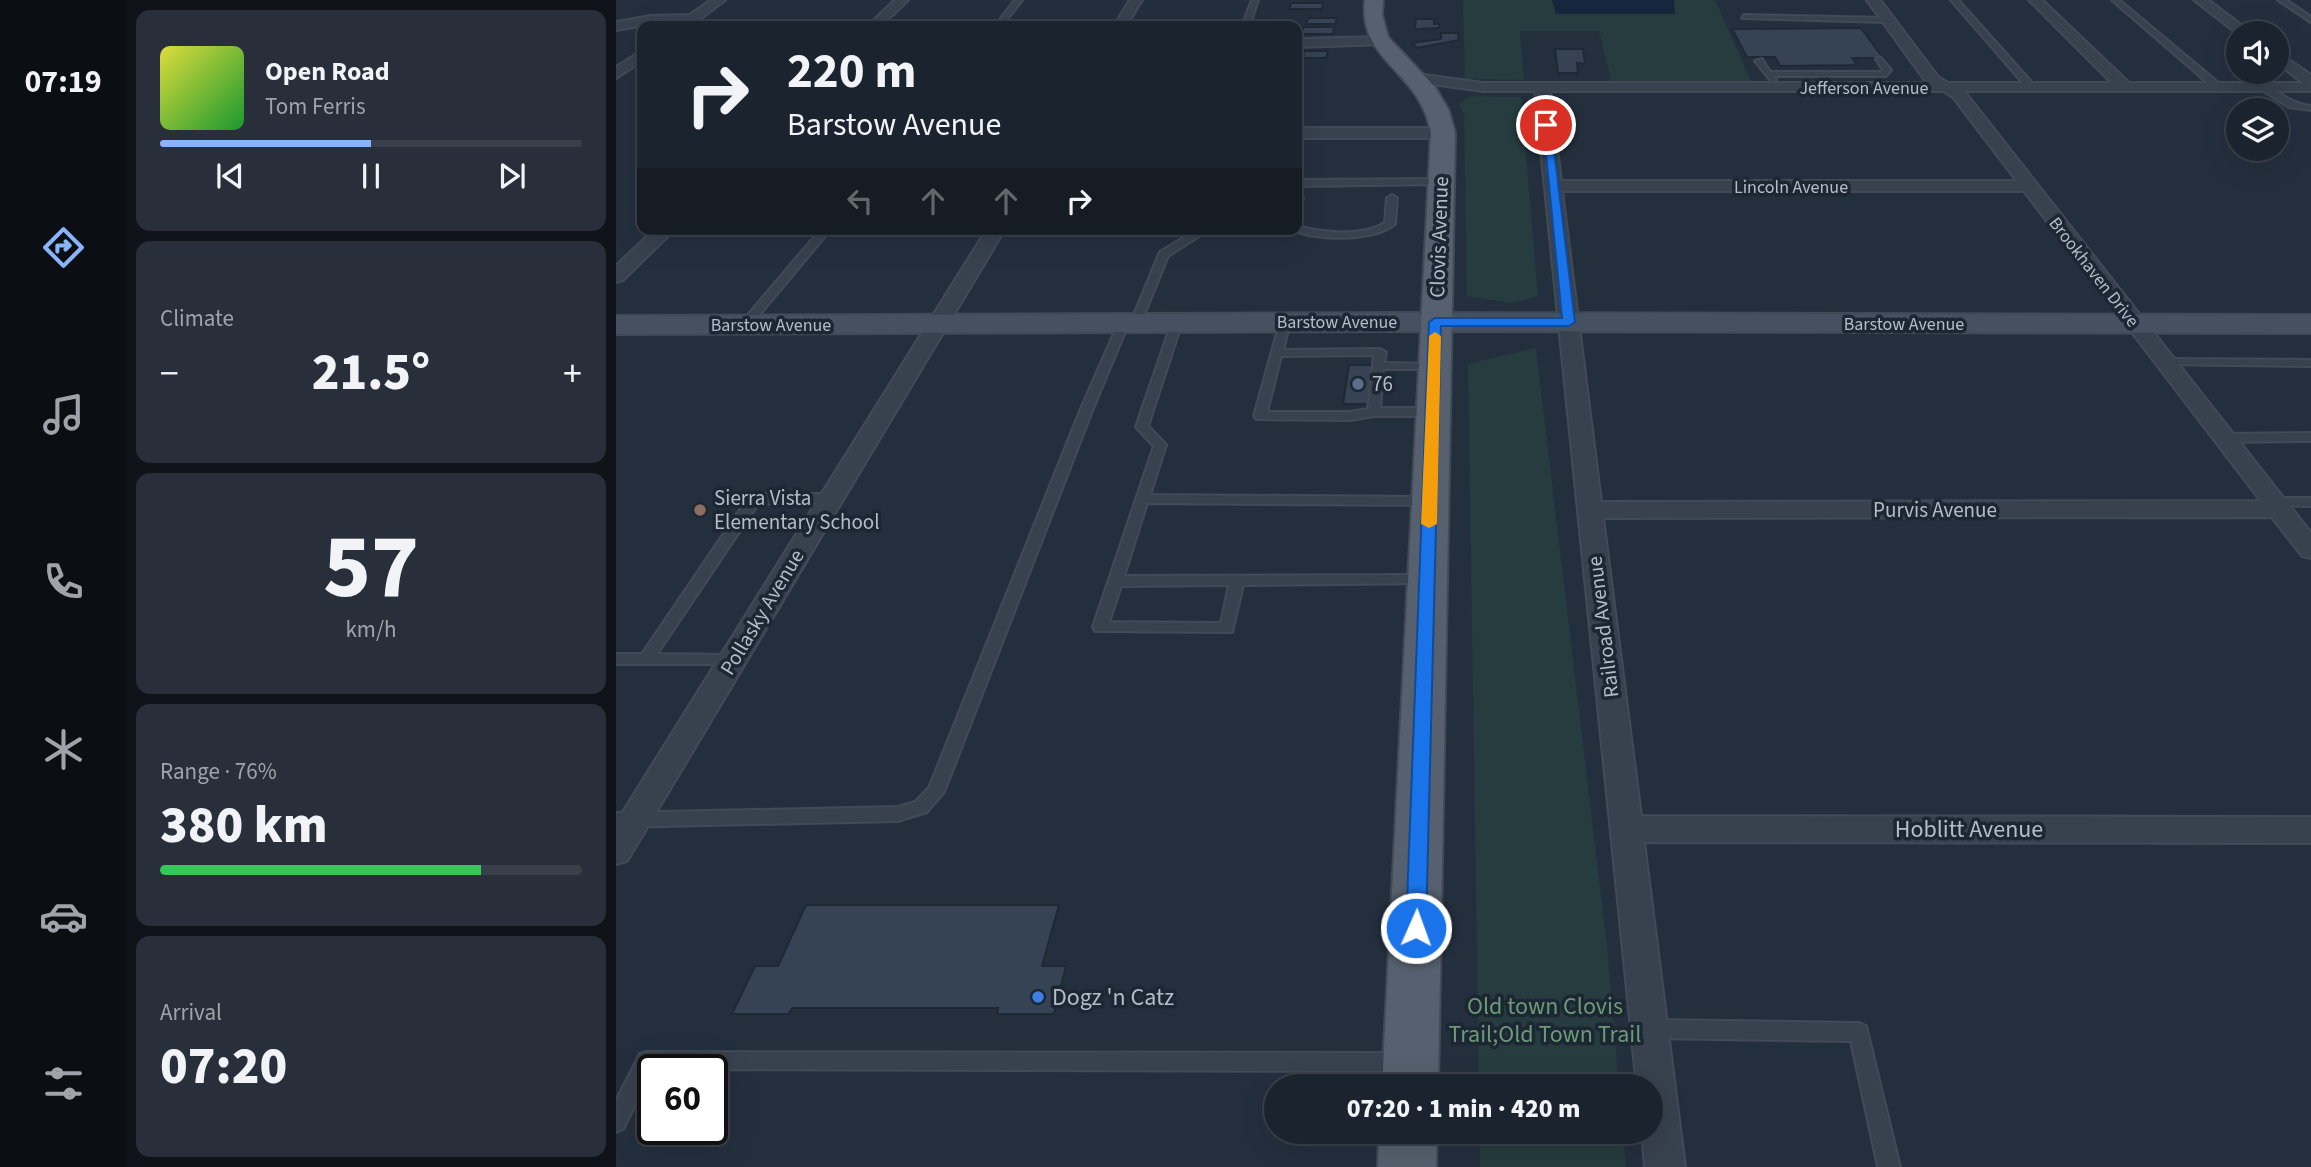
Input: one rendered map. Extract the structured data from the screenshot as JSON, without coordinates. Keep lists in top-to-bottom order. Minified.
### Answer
{"streets":{"main road":["Clovis Avenue","Barstow Avenue"],"street":["Jefferson Avenue","Lincoln Avenue","Brookhaven Drive","Purvis Avenue","Pollasky Avenue","Railroad Avenue","Hoblitt Avenue"]},"crossings":[["Jefferson Avenue","Clovis Avenue"],["Jefferson Avenue","Brookhaven Drive"],["Jefferson Avenue","Railroad Avenue"],["Lincoln Avenue","Brookhaven Drive"],["Lincoln Avenue","Railroad Avenue"],["Clovis Avenue","Barstow Avenue"],["Brookhaven Drive","Barstow Avenue"],["Brookhaven Drive","Purvis Avenue"],["Barstow Avenue","Pollasky Avenue"],["Barstow Avenue","Railroad Avenue"],["Purvis Avenue","Railroad Avenue"],["Railroad Avenue","Hoblitt Avenue"]],"parks":["Old town Clovis Trail;Old Town Trail"],"places":["76","Sierra Vista Elementary School","Dogz 'n Catz"],"page":{"tabs":"07:19","turn":["220 m","Barstow Avenue"],"song":["Open Road","Tom Ferris"],"tile":["Climate",["57","km/h"],["Range · 76%","380 km"],["Arrival","07:20"]],"heat":["−","21.5°","+"],"limit":"60","trip":"07:20 · 1 min · 420 m"}}
